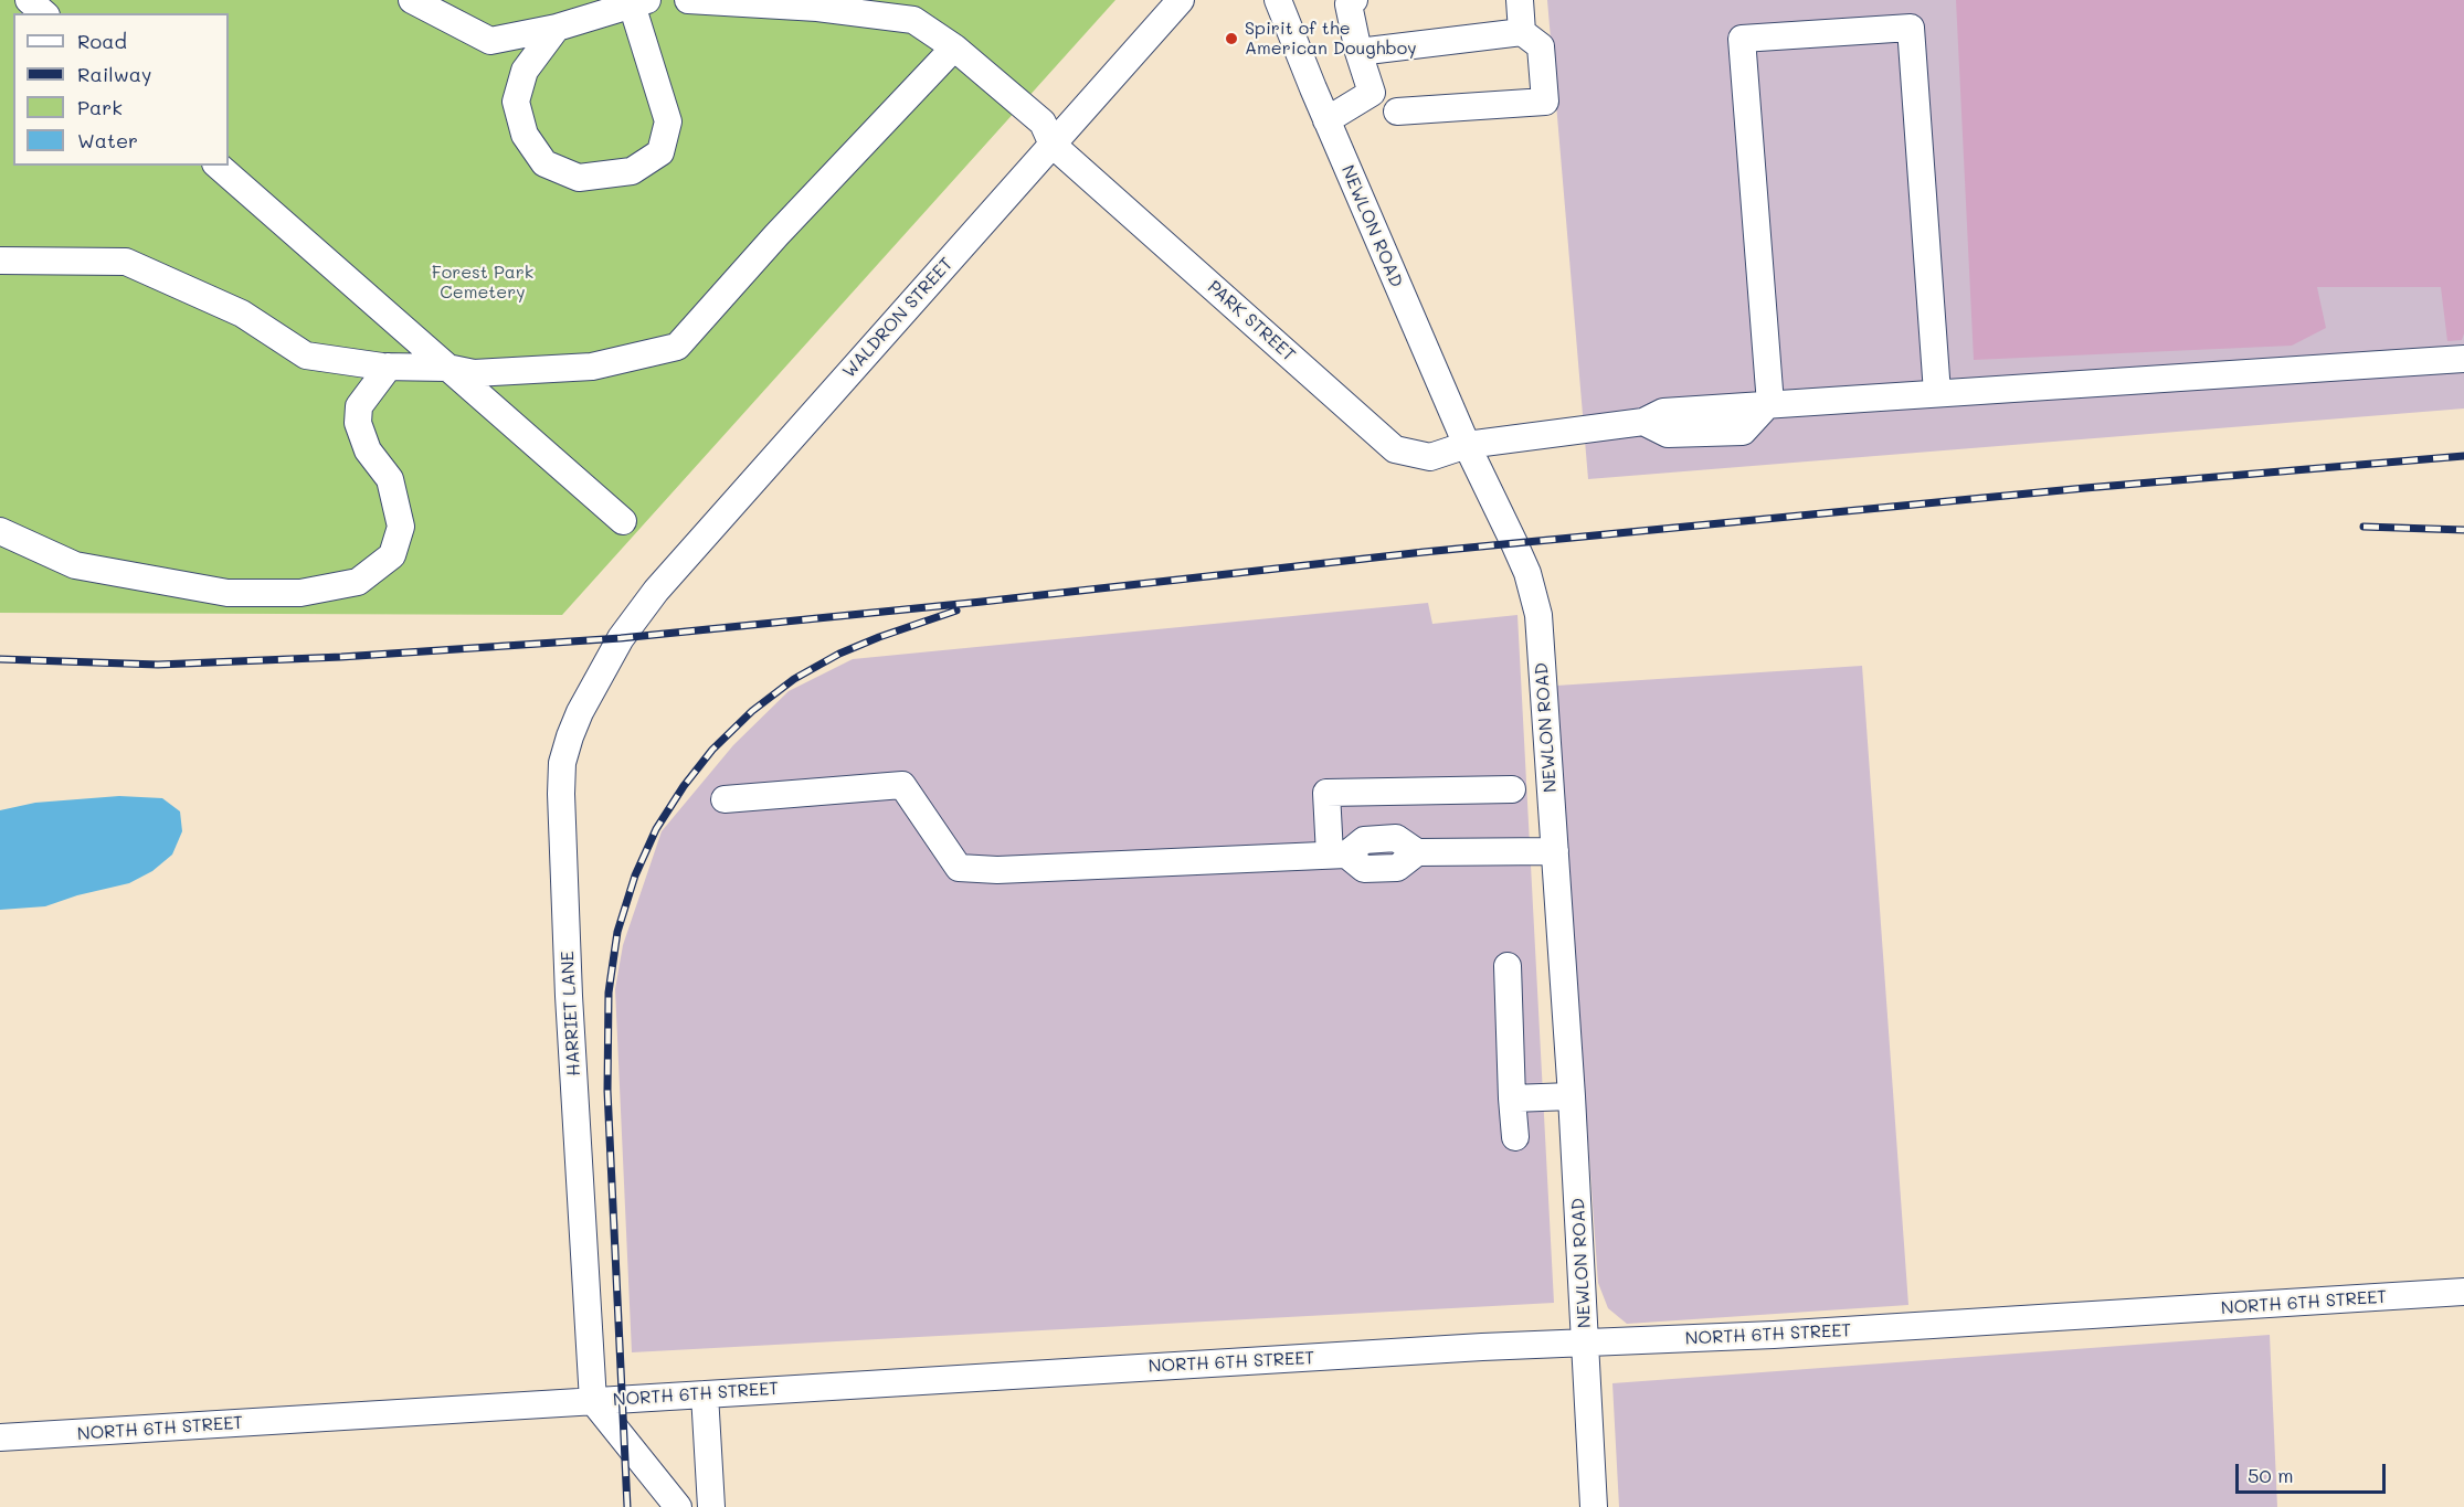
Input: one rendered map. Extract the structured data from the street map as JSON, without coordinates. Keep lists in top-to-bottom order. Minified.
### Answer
{"streets":{"street":["NEWLON ROAD","WALDRON STREET","PARK STREET","HARRIET LANE","NORTH 6TH STREET"]},"crossings":[["NEWLON ROAD","PARK STREET"],["NEWLON ROAD","NORTH 6TH STREET"],["WALDRON STREET","PARK STREET"],["WALDRON STREET","HARRIET LANE"],["HARRIET LANE","NORTH 6TH STREET"]],"parks":["Forest Park Cemetery"],"places":["Spirit of the American Doughboy"],"legend":["Road","Railway","Park","Water"],"scale_bar":"50 m"}
